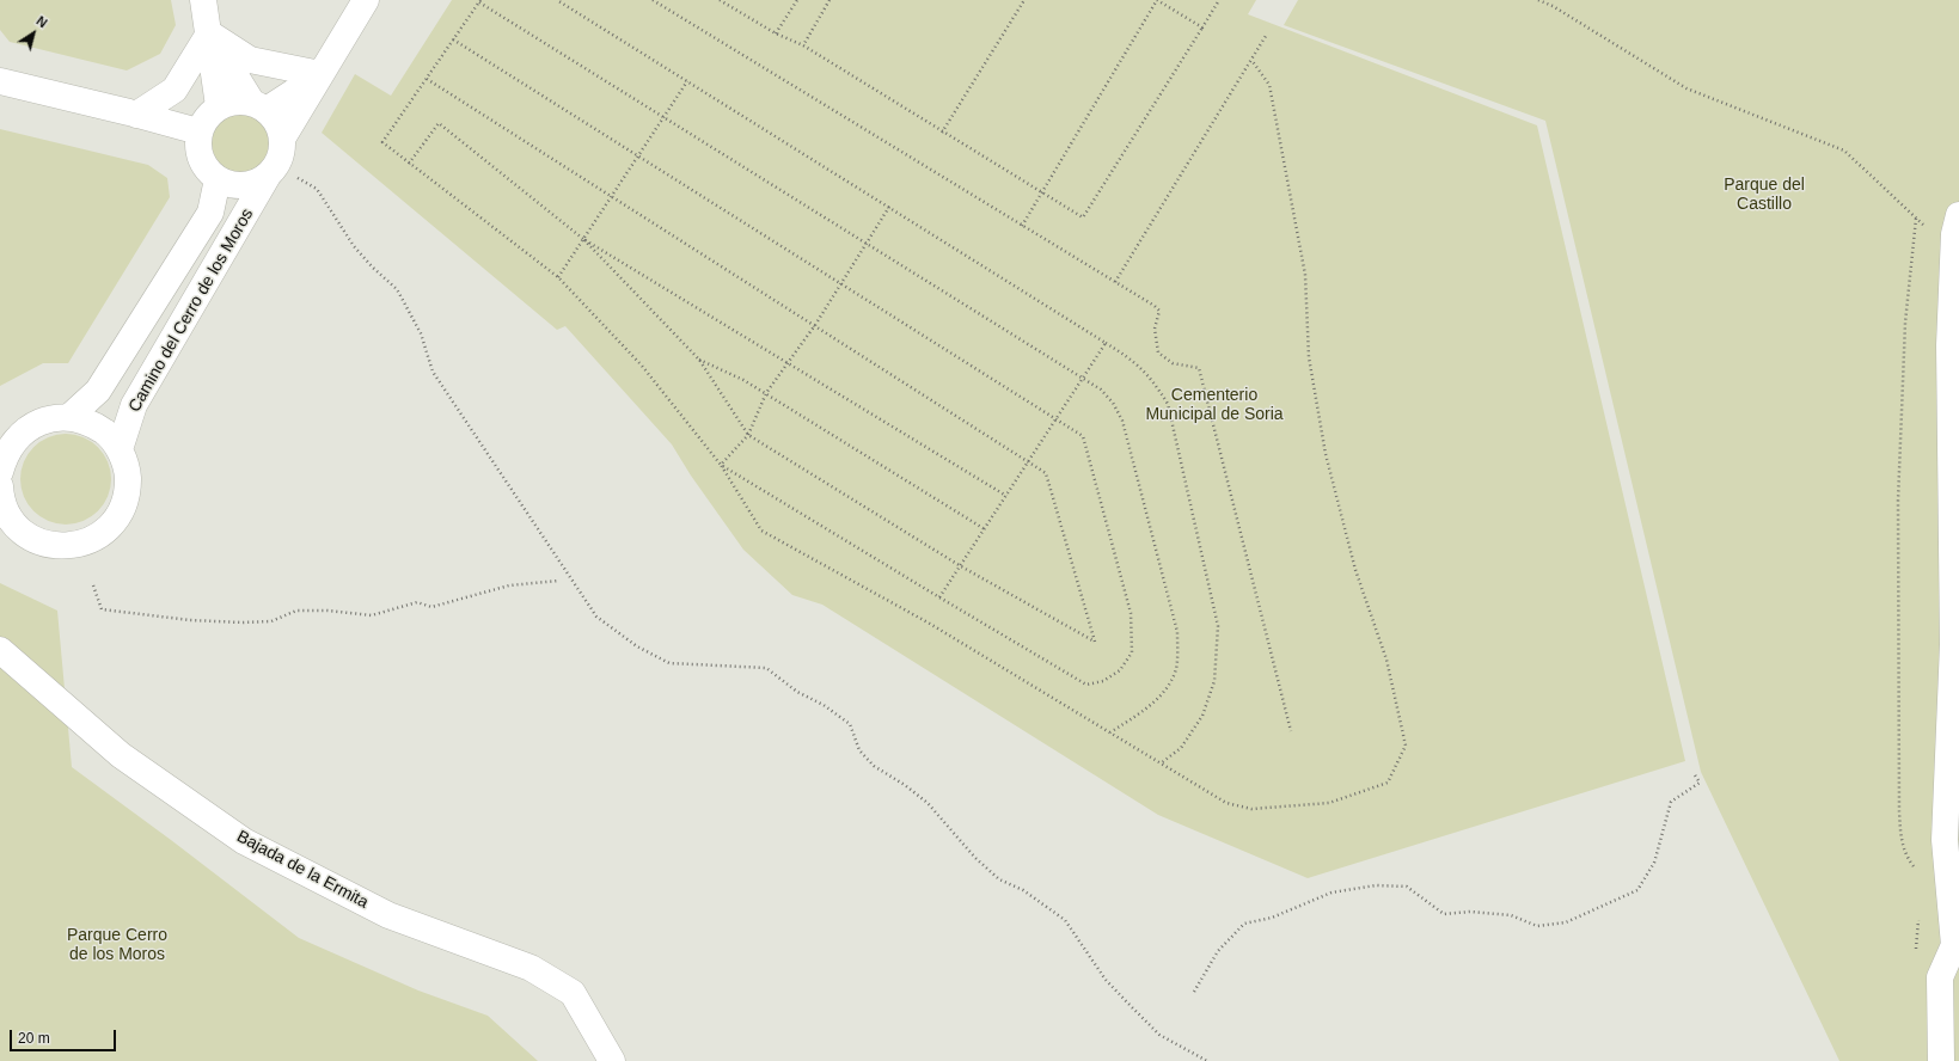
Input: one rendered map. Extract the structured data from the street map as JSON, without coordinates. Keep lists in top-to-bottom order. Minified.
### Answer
{"streets":{"street":["Camino del Cerro de los Moros","Bajada de la Ermita"]},"parks":["Parque del Castillo","Cementerio Municipal de Soria","Parque Cerro de los Moros"],"scale_bar":"20 m","north":"top right"}
